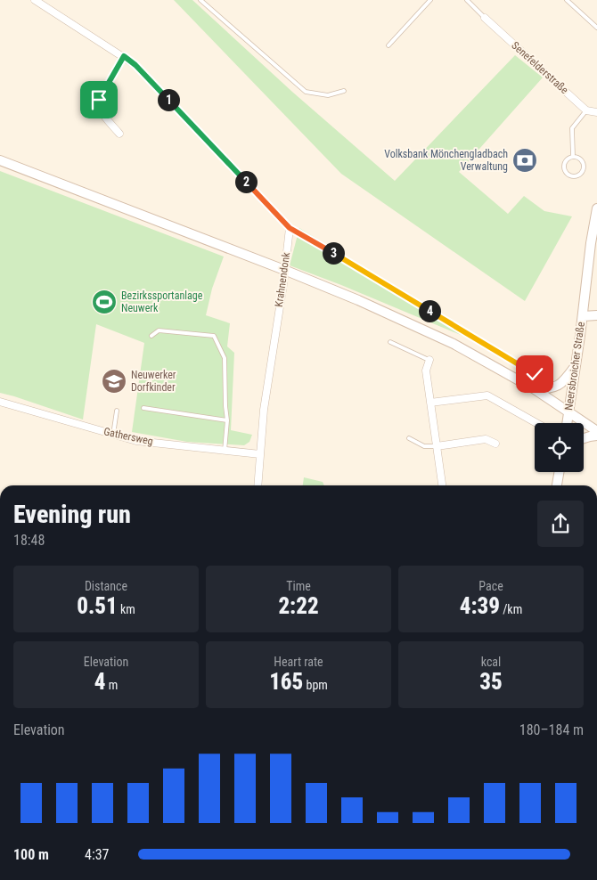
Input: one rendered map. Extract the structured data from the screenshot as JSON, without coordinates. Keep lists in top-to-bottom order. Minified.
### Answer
{"streets":{"main road":["Neersbroicher Straße"],"street":["Senefelderstraße","Krahnendonk","Gathersweg"]},"crossings":[["Krahnendonk","Gathersweg"]],"places":{"bank":["Volksbank Mönchengladbach Verwaltung"],"sports":["Bezirkssportanlage Neuwerk"],"school or university":["Neuwerker Dorfkinder"]},"page":{"pins":["1","2","3","4"],"heading":["Evening run","18:48"],"stats":[["Distance","0.51 km"],["Time","2:22"],["Pace","4:39 /km"],["Elevation","4 m"],["Heart rate","165 bpm"],["kcal","35"]],"chart":["Elevation","180–184 m"],"list":[{"name":"100 m","note":"4:37"}]}}
